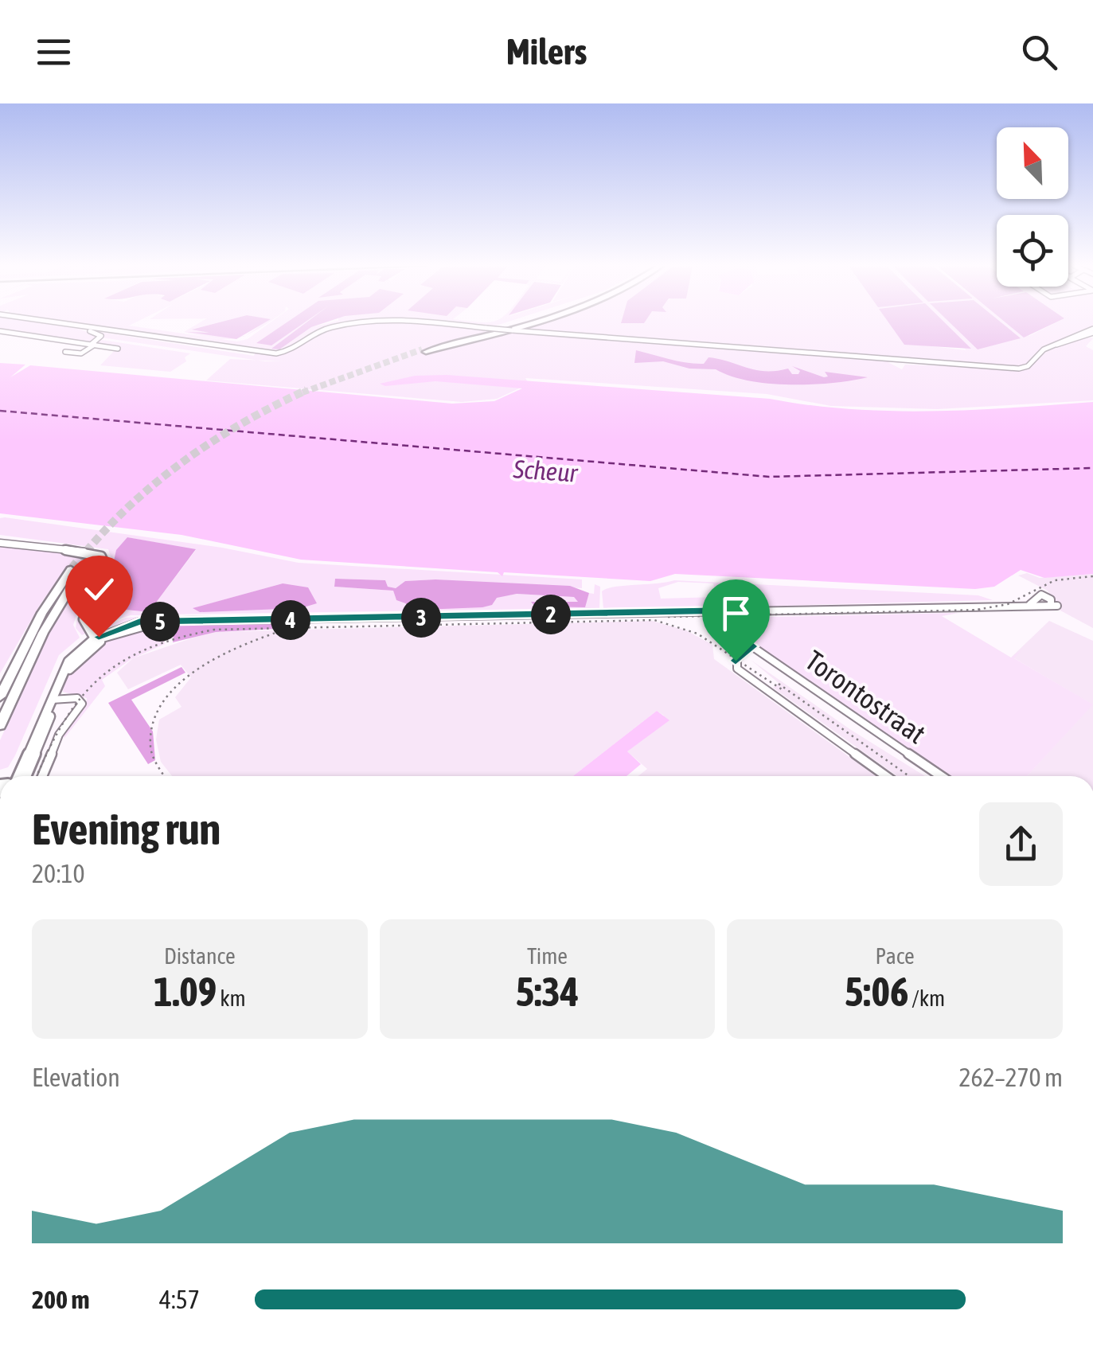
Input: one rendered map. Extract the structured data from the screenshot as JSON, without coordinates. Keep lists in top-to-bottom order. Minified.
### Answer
{"streets":{"street":["Torontostraat"]},"water":["Scheur"],"north":"top left","page":{"header":"Milers","pins":["2","3","4","5"],"heading":["Evening run","20:10"],"stats":[["Distance","1.09 km"],["Time","5:34"],["Pace","5:06 /km"]],"chart":["Elevation","262–270 m"],"list":[{"name":"200 m","note":"4:57"}]}}
